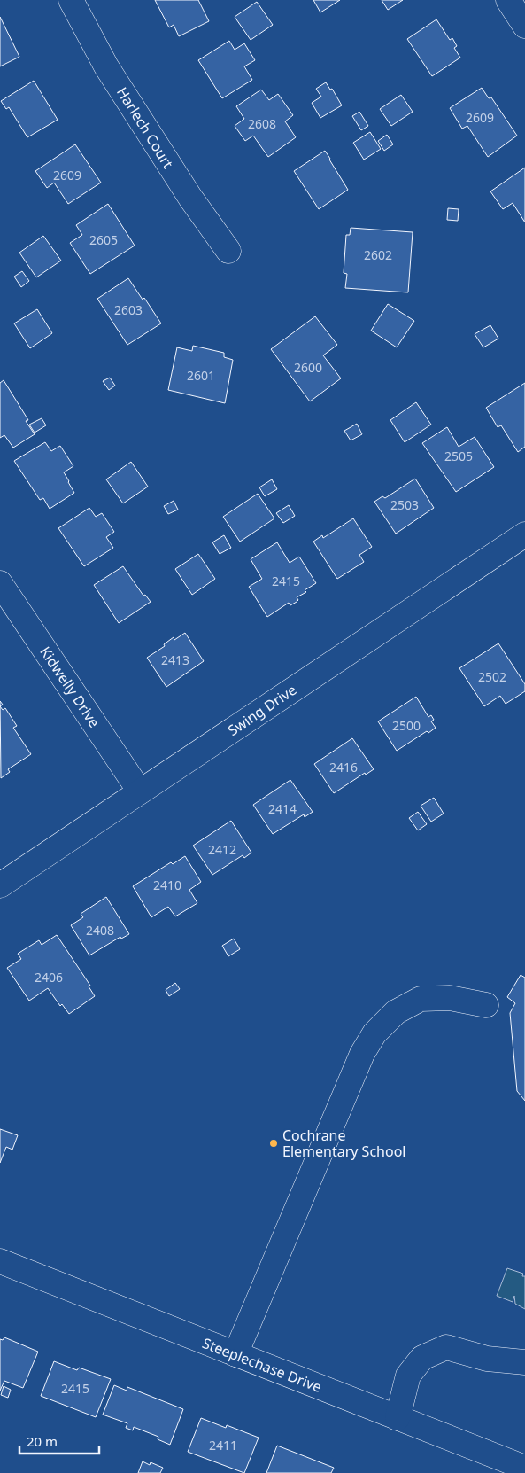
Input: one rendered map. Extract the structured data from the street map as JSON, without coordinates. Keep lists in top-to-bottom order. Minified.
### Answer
{"streets":{"street":["Harlech Court","Kidwelly Drive","Swing Drive","Steeplechase Drive"]},"crossings":[["Kidwelly Drive","Swing Drive"]],"places":["Cochrane Elementary School"],"house_numbers":["2609","2608","2609","2605","2602","2603","2600","2601","2505","2503","2415","2413","2502","2500","2416","2414","2412","2410","2408","2406","2415","2411"],"scale_bar":"20 m"}
